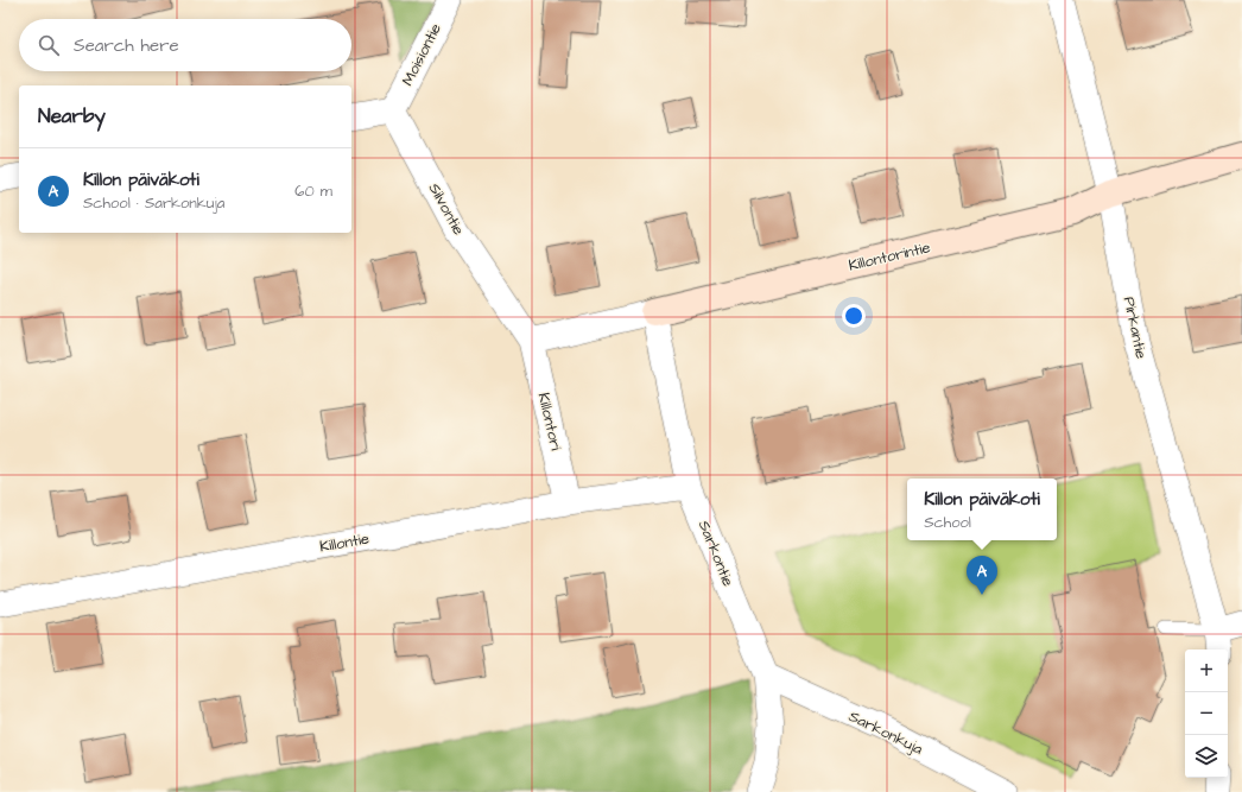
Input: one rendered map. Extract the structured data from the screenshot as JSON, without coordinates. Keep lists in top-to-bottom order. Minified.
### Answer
{"streets":{"street":["Moisiontie","Silvontie","Killontorintie","Pirkantie","Killontori","Killontie","Sarkontie","Sarkonkuja"]},"crossings":[["Moisiontie","Silvontie"],["Silvontie","Killontorintie"],["Silvontie","Killontori"],["Killontorintie","Pirkantie"],["Killontorintie","Killontori"],["Killontorintie","Sarkontie"],["Killontori","Killontie"],["Killontie","Sarkontie"],["Sarkontie","Sarkonkuja"]],"page":{"search":"Search here","heading":"Nearby","list":[{"mark":"A","name":"Killon päiväkoti","note":"School · Sarkonkuja","value":"60 m"}],"popup":["Killon päiväkoti","School"],"pins":"A","map_buttons":["+","−"]}}
